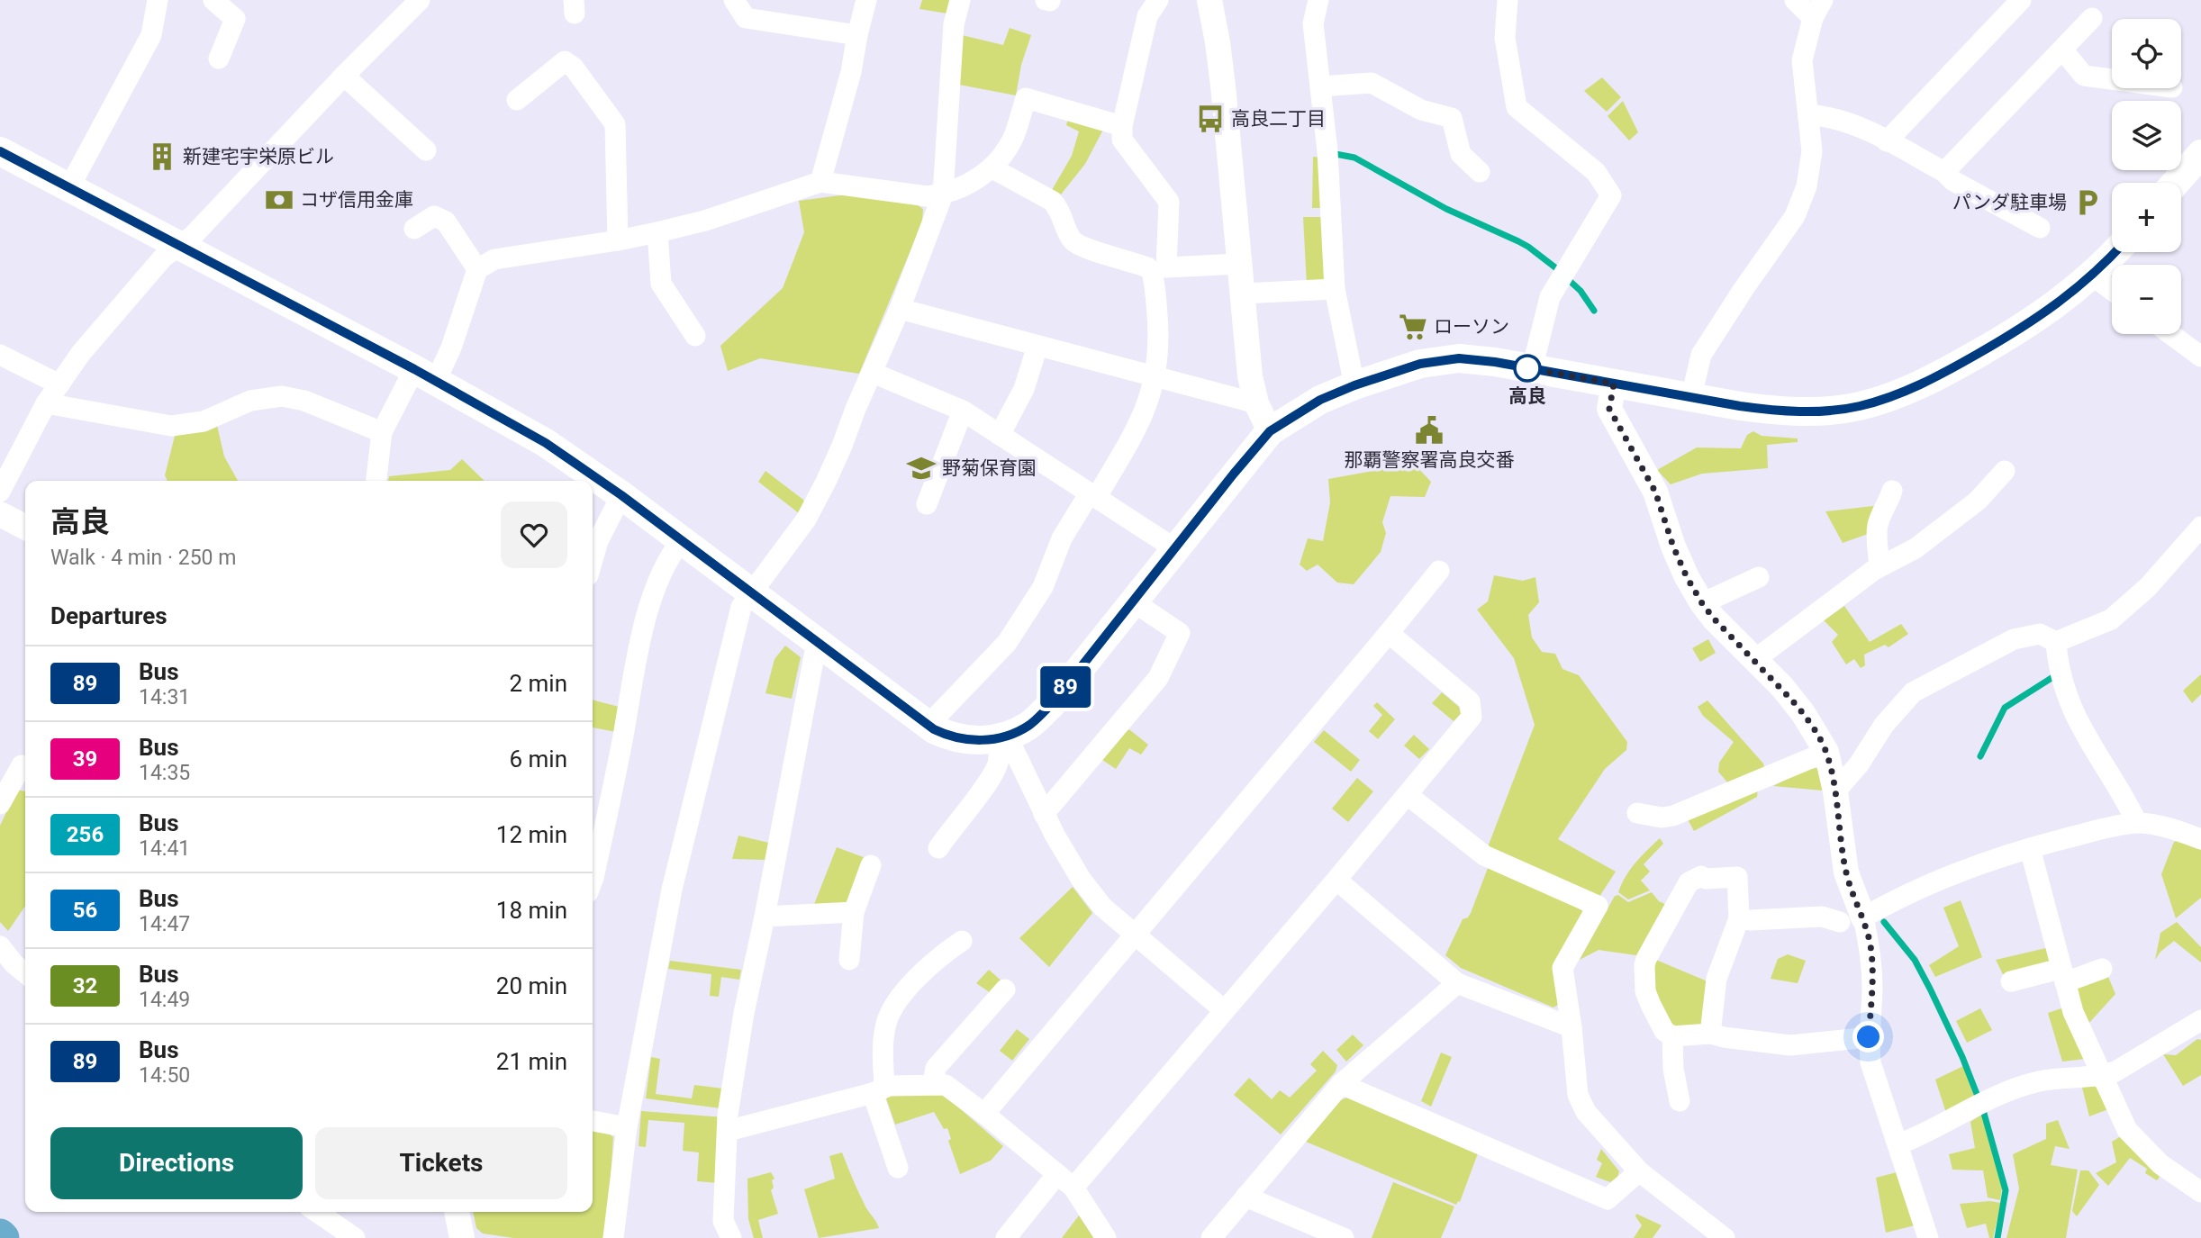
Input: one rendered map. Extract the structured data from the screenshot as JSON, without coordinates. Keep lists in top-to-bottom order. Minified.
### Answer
{"places":{"bus stop":["高良二丁目"],"building":["新建宅宇栄原ビル"],"bank":["コザ信用金庫"],"parking":["パンダ駐車場"],"supermarket":["ローソン"],"other":["高良"],"public building":["那覇警察署高良交番"],"school or university":["野菊保育園"]},"lines":["bus line 89"],"page":{"on_map":"89","map_buttons":["+","−"],"heading":[["高良","Walk · 4 min · 250 m"],"Departures"],"list":[{"mark":"89","name":"Bus","note":"14:31","value":"2 min"},{"mark":"39","name":"Bus","note":"14:35","value":"6 min"},{"mark":"256","name":"Bus","note":"14:41","value":"12 min"},{"mark":"56","name":"Bus","note":"14:47","value":"18 min"},{"mark":"32","name":"Bus","note":"14:49","value":"20 min"},{"mark":"89","name":"Bus","note":"14:50","value":"21 min"}],"buttons":["Directions","Tickets"]}}
